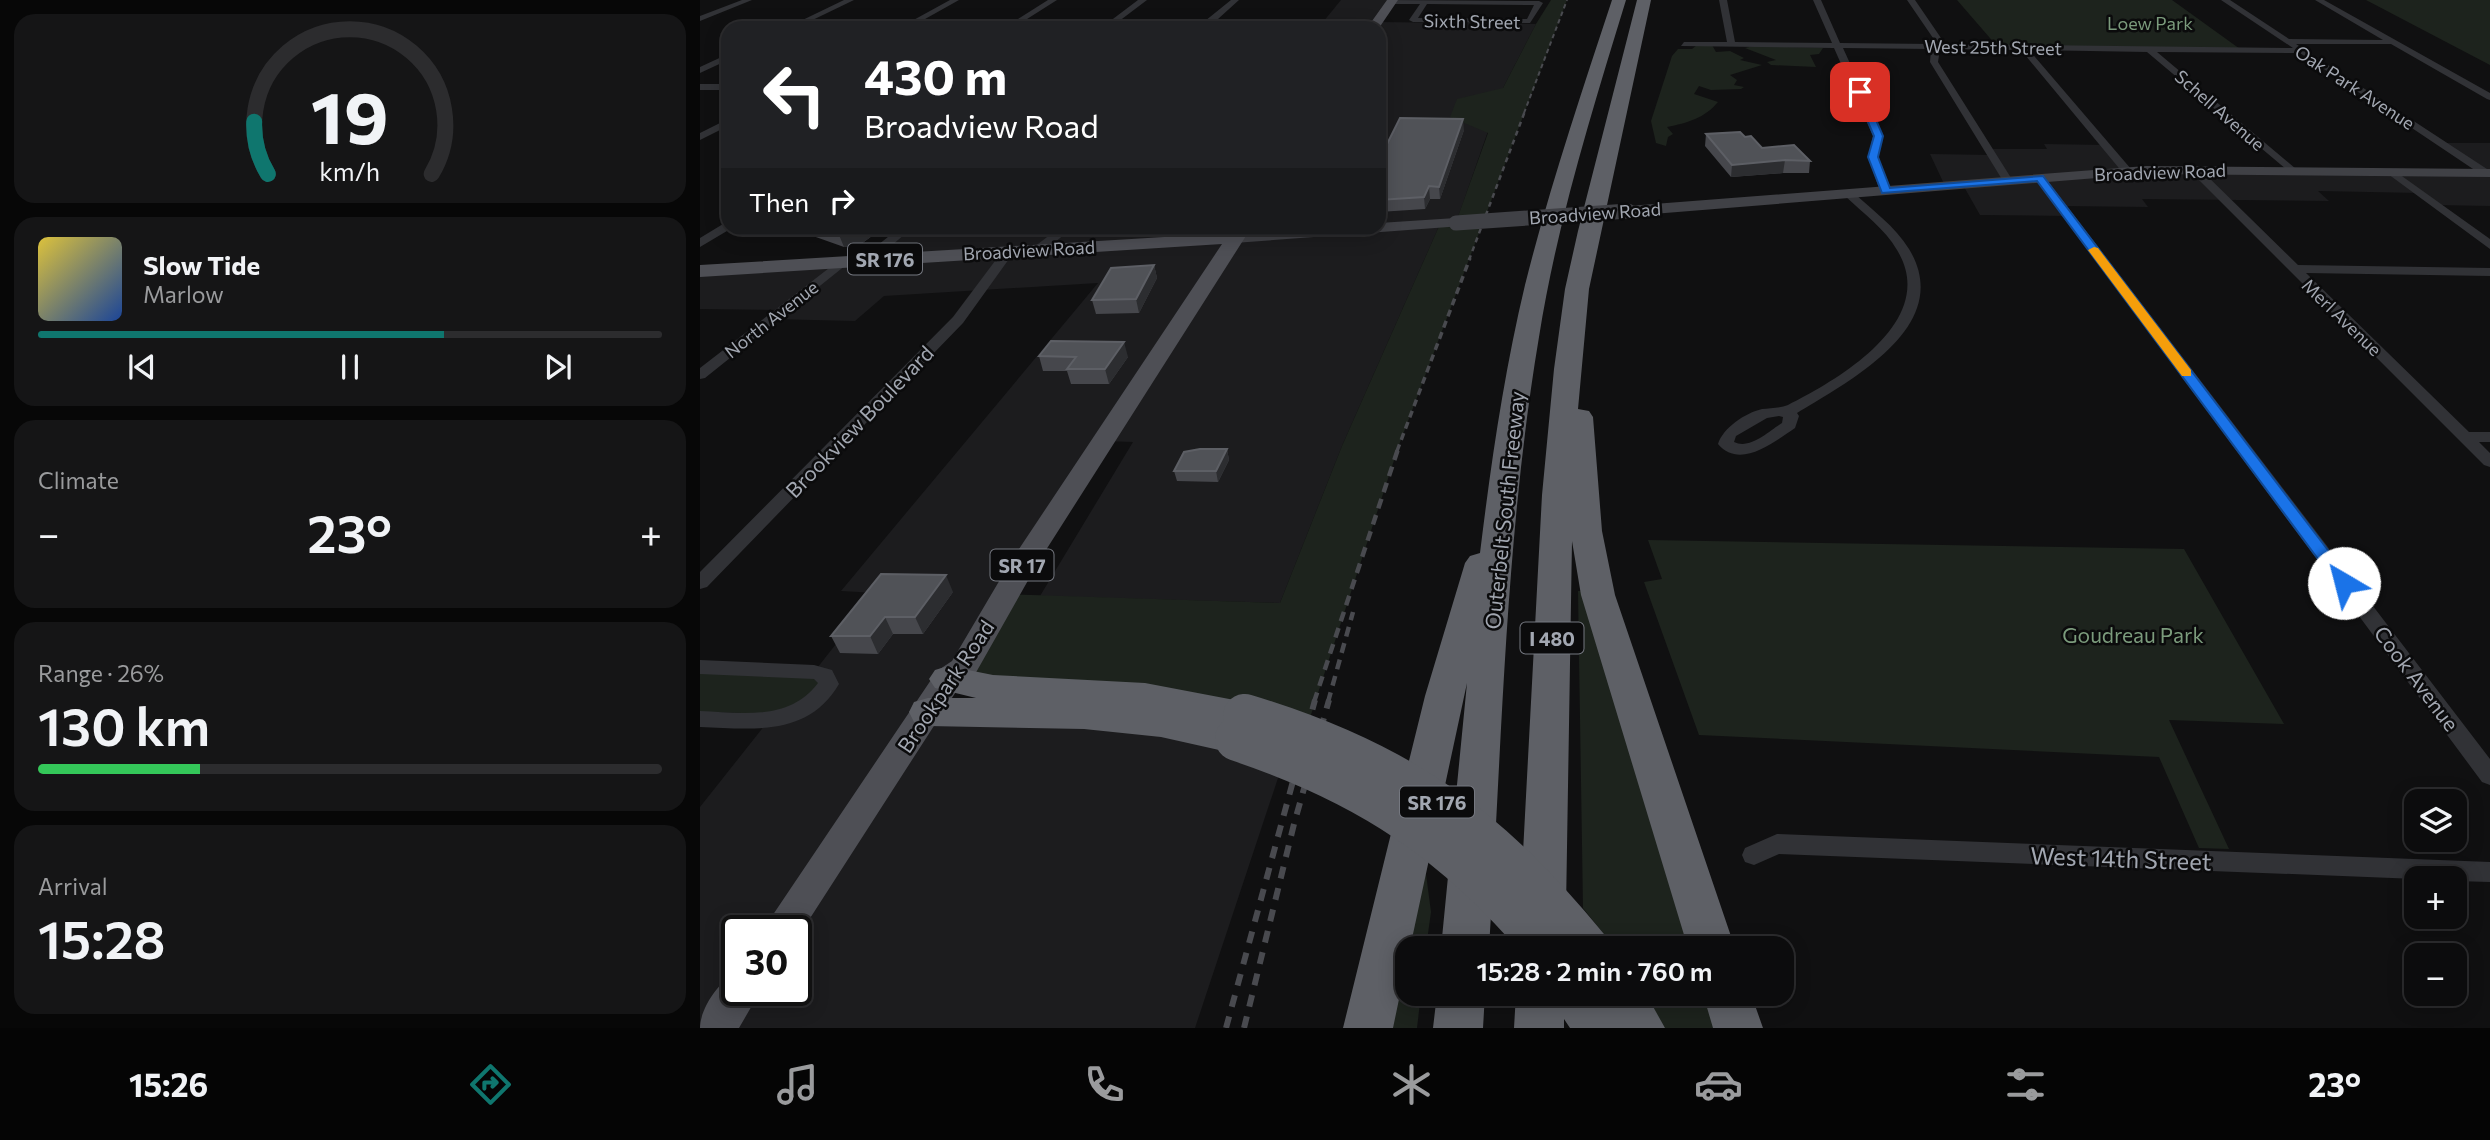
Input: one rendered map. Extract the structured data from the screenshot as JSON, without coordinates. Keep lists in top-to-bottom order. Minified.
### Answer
{"streets":{"highway":["SR 176","Outerbelt South Freeway","I 480"],"main road":["Broadview Road","SR 17","Brookpark Road"],"street":["Sixth Street","West 25th Street","Oak Park Avenue","Schell Avenue","Merl Avenue","North Avenue","Brookview Boulevard","Cook Avenue","West 14th Street"]},"crossings":[["West 25th Street","Oak Park Avenue"],["West 25th Street","Schell Avenue"],["Oak Park Avenue","Broadview Road"],["Schell Avenue","Broadview Road"],["Broadview Road","Merl Avenue"],["Broadview Road","North Avenue"],["Broadview Road","Brookview Boulevard"],["Broadview Road","Cook Avenue"],["SR 176","Brookpark Road"]],"parks":["Loew Park","Goudreau Park"],"page":{"turn":["430 m","Broadview Road"],"then":"Then","song":["Slow Tide","Marlow"],"tile":["Climate",["Range · 26%","130 km"],["Arrival","15:28"]],"heat":["−","23°","+"],"map_buttons":["+","−"],"limit":"30","trip":"15:28 · 2 min · 760 m","tabs":["15:26","23°"],"gauge":["19","km/h"]}}
